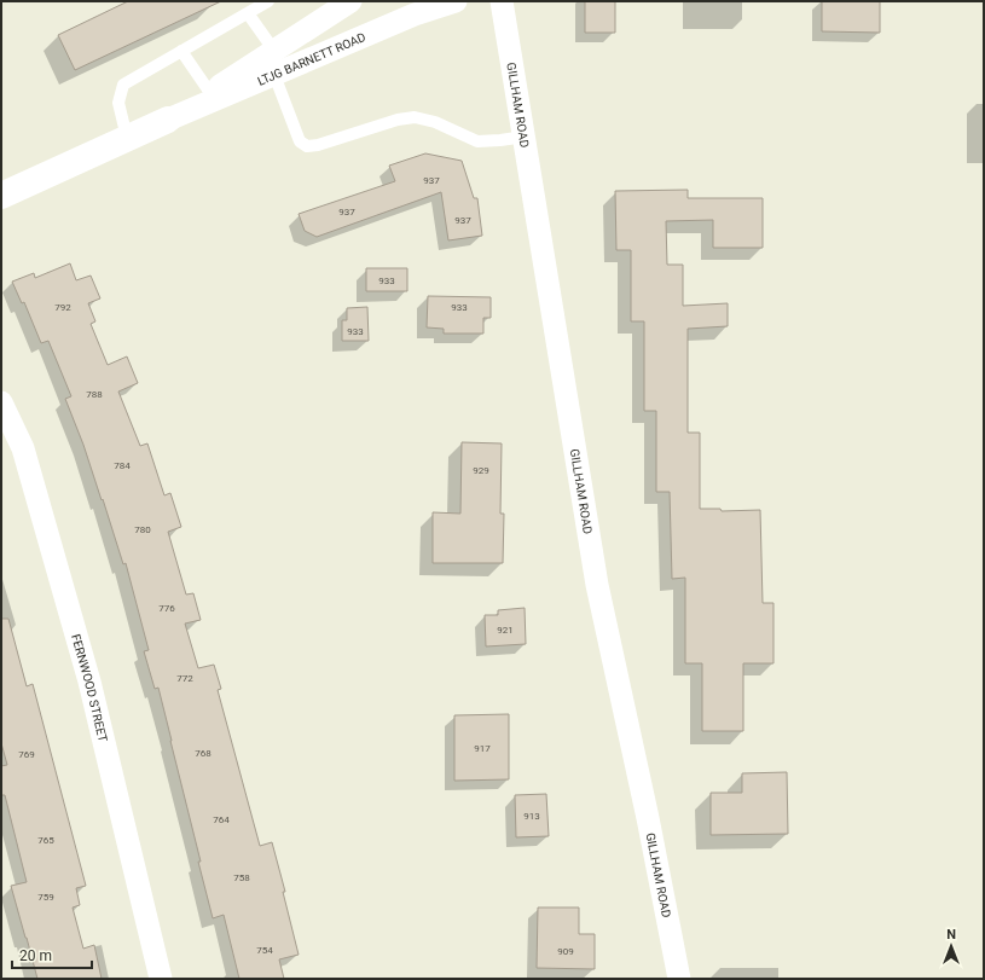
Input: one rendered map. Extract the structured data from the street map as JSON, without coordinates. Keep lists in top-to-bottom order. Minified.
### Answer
{"streets":{"street":["LTJG BARNETT ROAD","GILLHAM ROAD","FERNWOOD STREET"]},"house_numbers":["937","937","937","933","792","933","933","788","784","929","780","776","921","772","917","768","769","913","764","765","758","759","754","909"],"scale_bar":"20 m","north":"top"}
